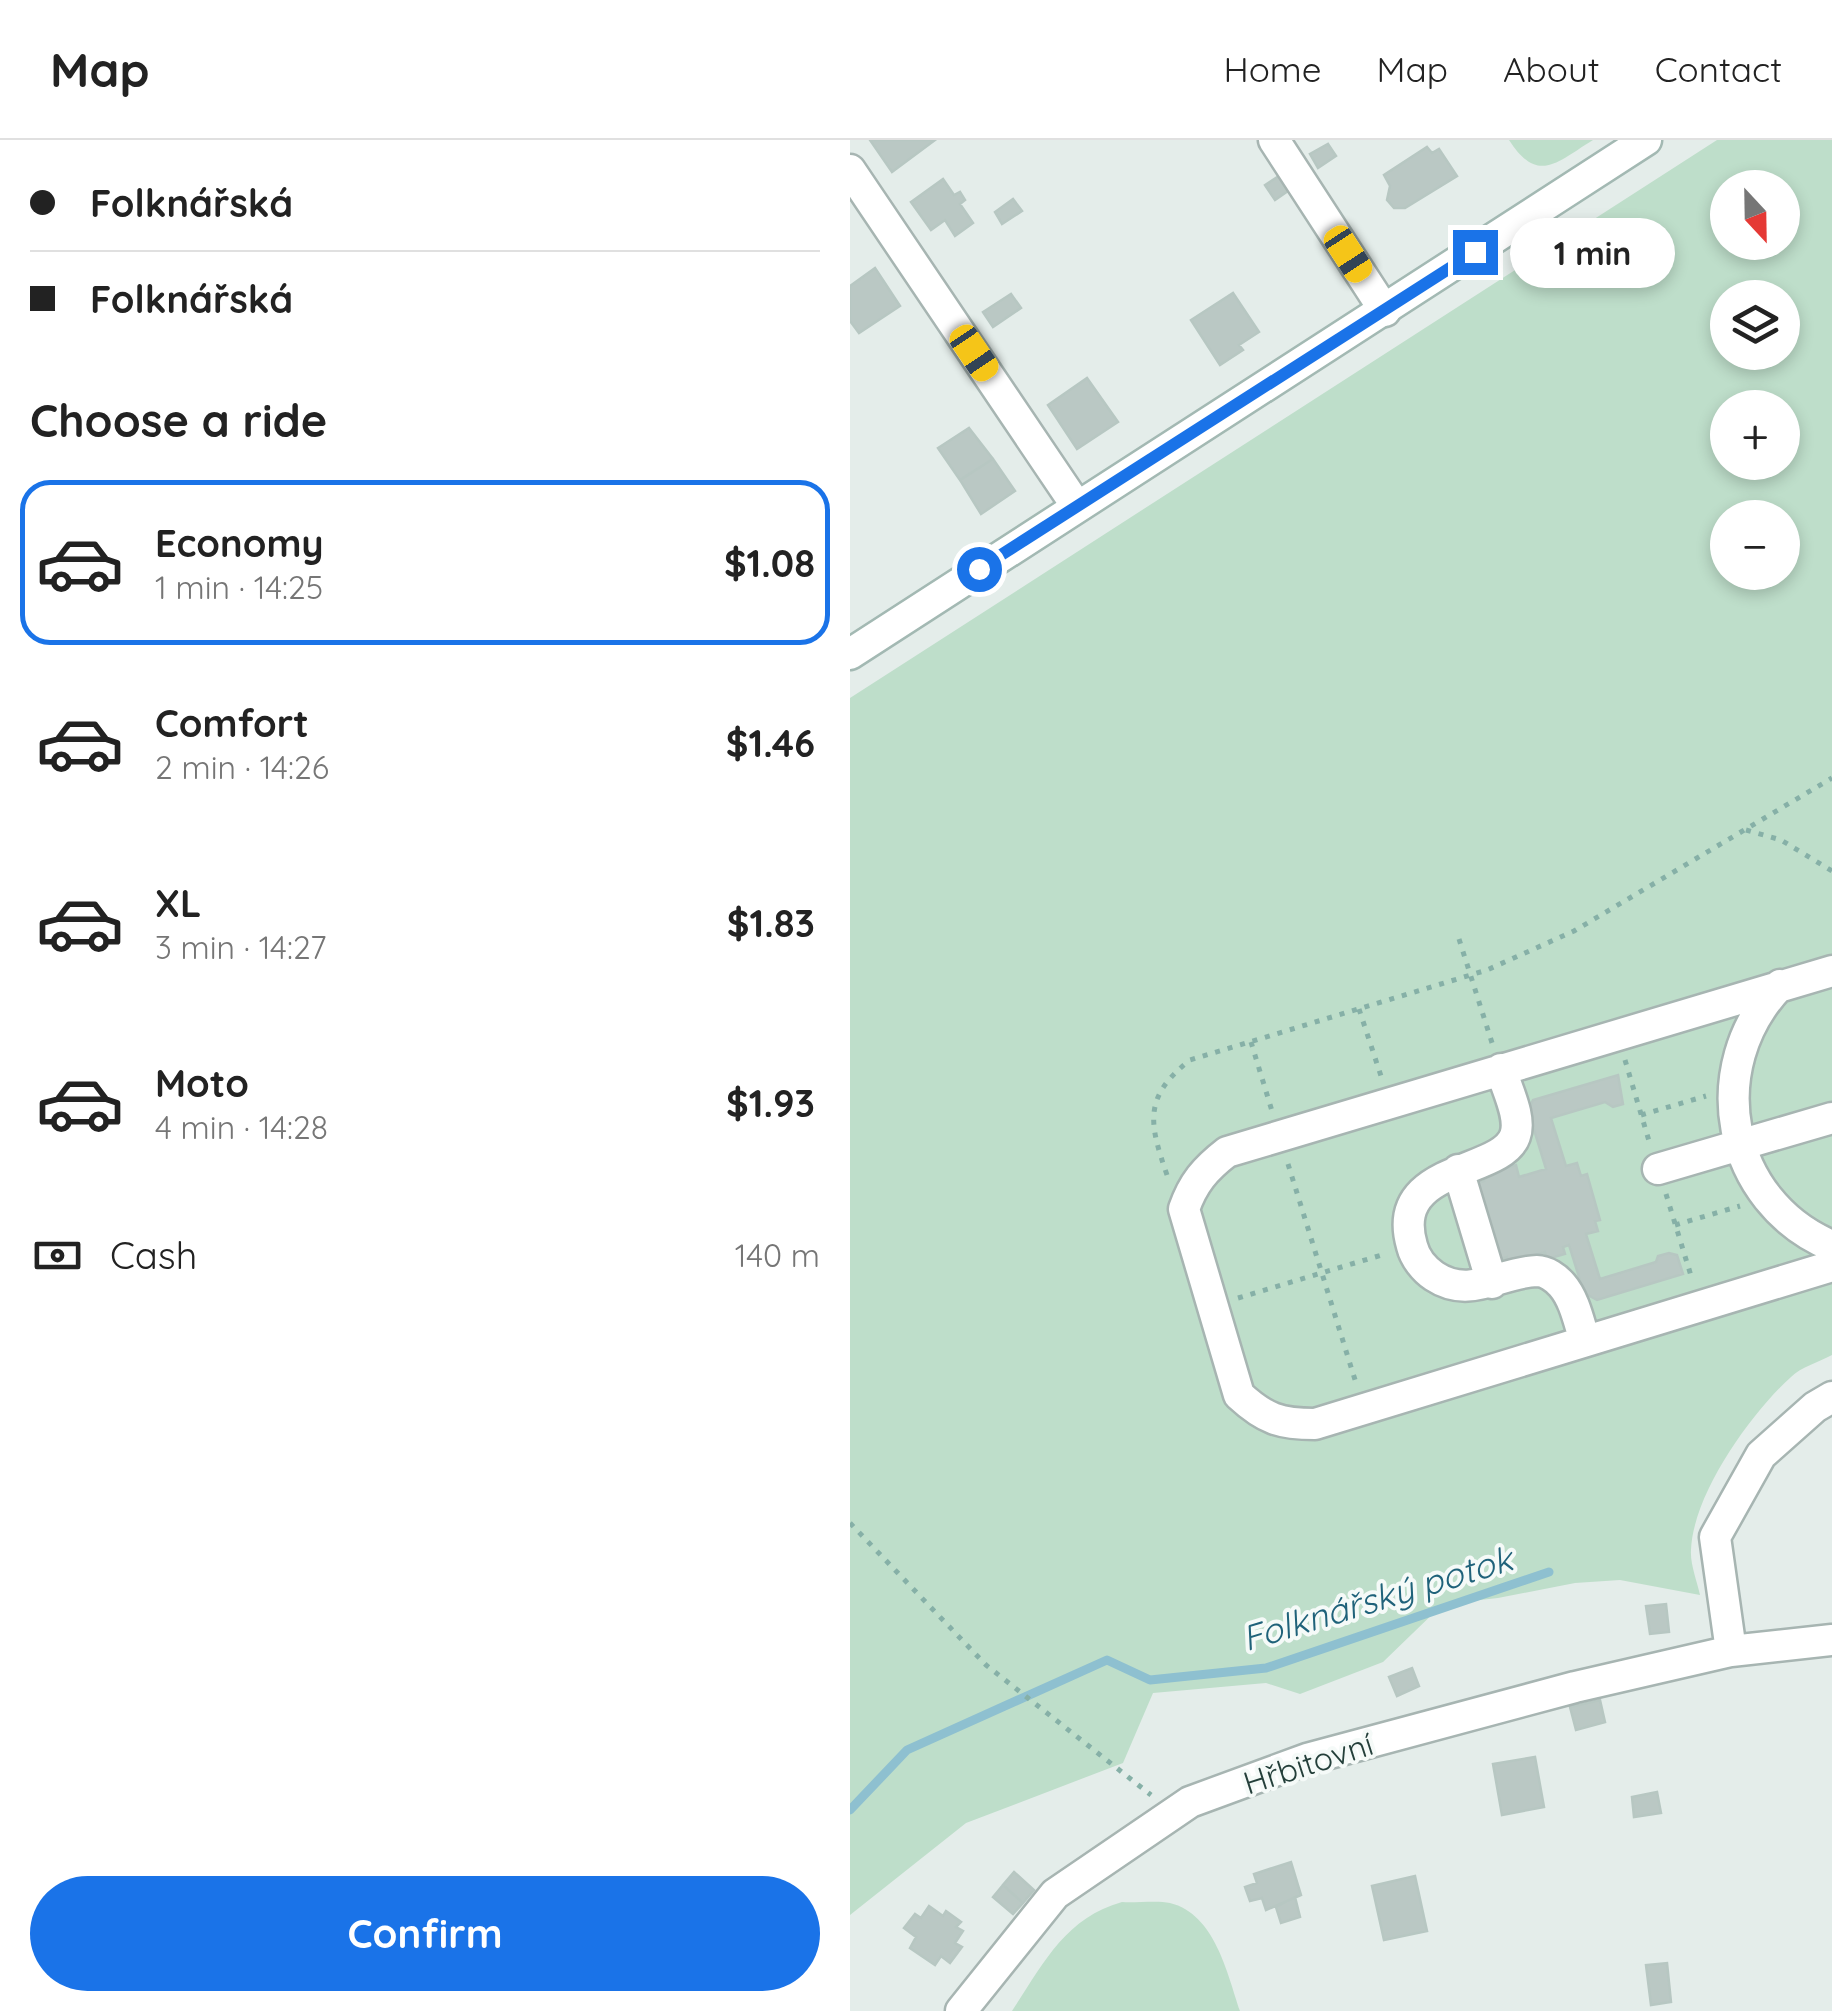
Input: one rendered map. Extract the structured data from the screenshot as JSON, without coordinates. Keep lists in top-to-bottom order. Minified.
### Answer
{"streets":{"street":["Hřbitovní"]},"water":["Folknářský potok"],"north":"bottom","page":{"header":"Map","nav":["Home","Map","About","Contact"],"banner":["Folknářská","Folknářská"],"map_buttons":["+","−"],"bubble":"1 min","heading":"Choose a ride","list":[{"name":"Economy","note":"1 min · 14:25","value":"$1.08"},{"name":"Comfort","note":"2 min · 14:26","value":"$1.46"},{"name":"XL","note":"3 min · 14:27","value":"$1.83"},{"name":"Moto","note":"4 min · 14:28","value":"$1.93"}],"pay":["Cash","140 m"],"buttons":"Confirm"}}
